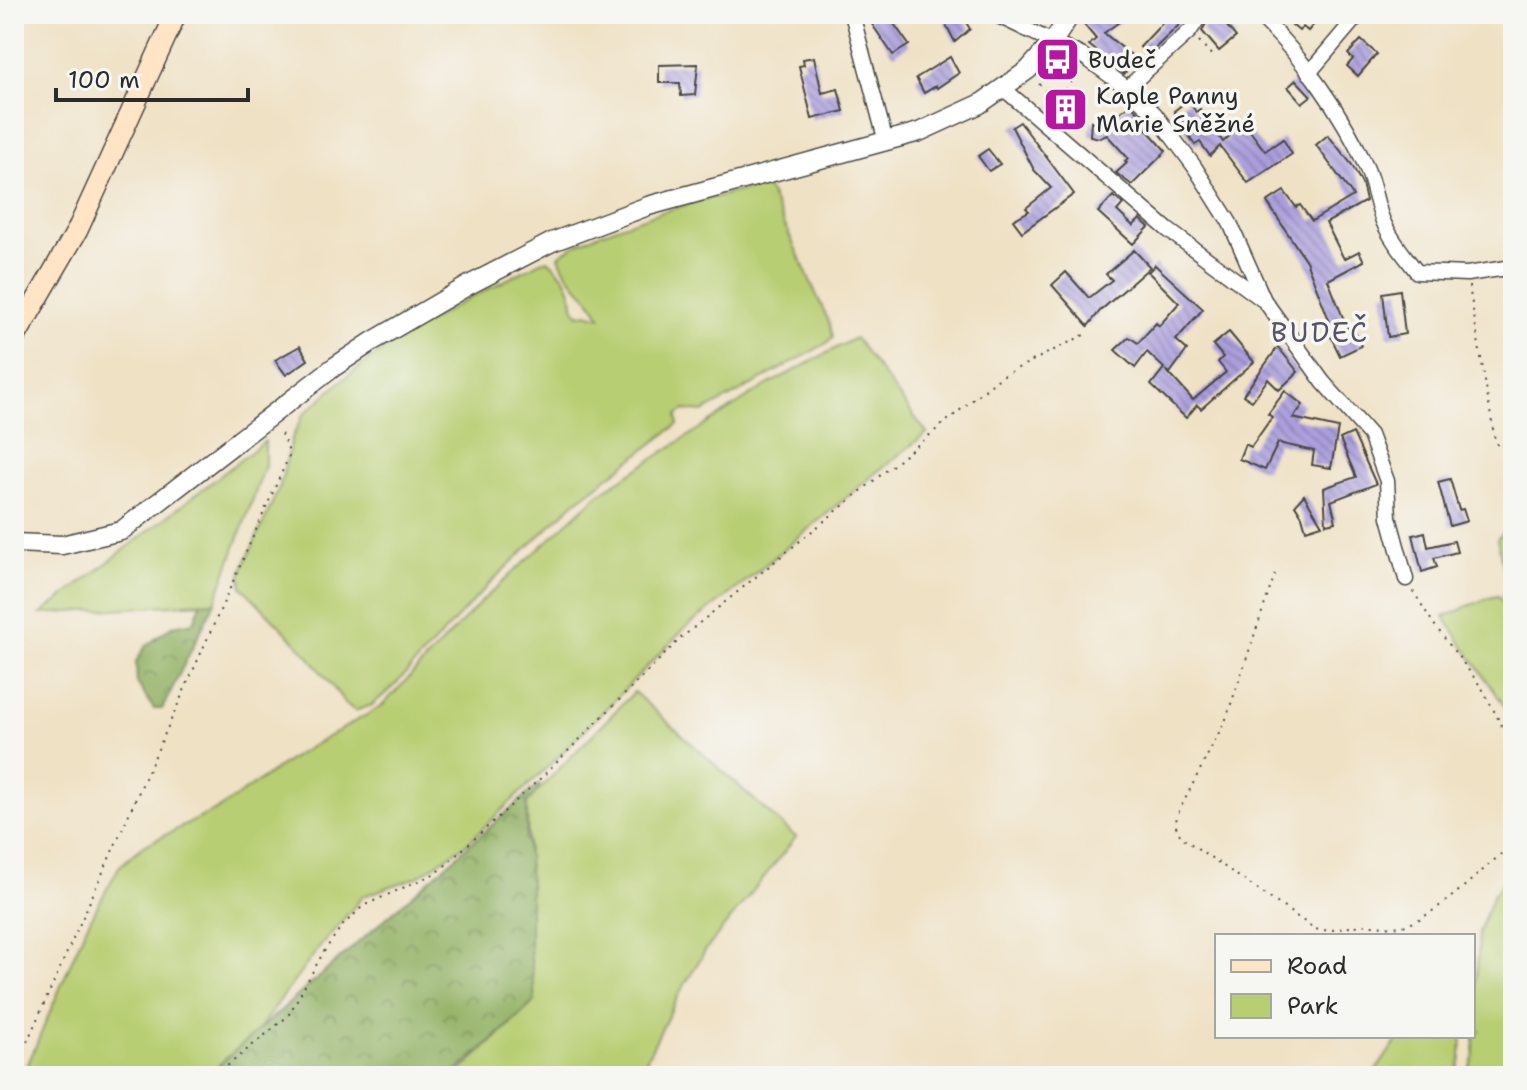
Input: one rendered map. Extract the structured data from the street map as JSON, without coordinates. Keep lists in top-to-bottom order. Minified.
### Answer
{"districts":["BUDEČ"],"places":{"bus stop":["Budeč"],"building":["Kaple Panny Marie Sněžné"]},"legend":["Road","Park"],"scale_bar":"100 m"}
